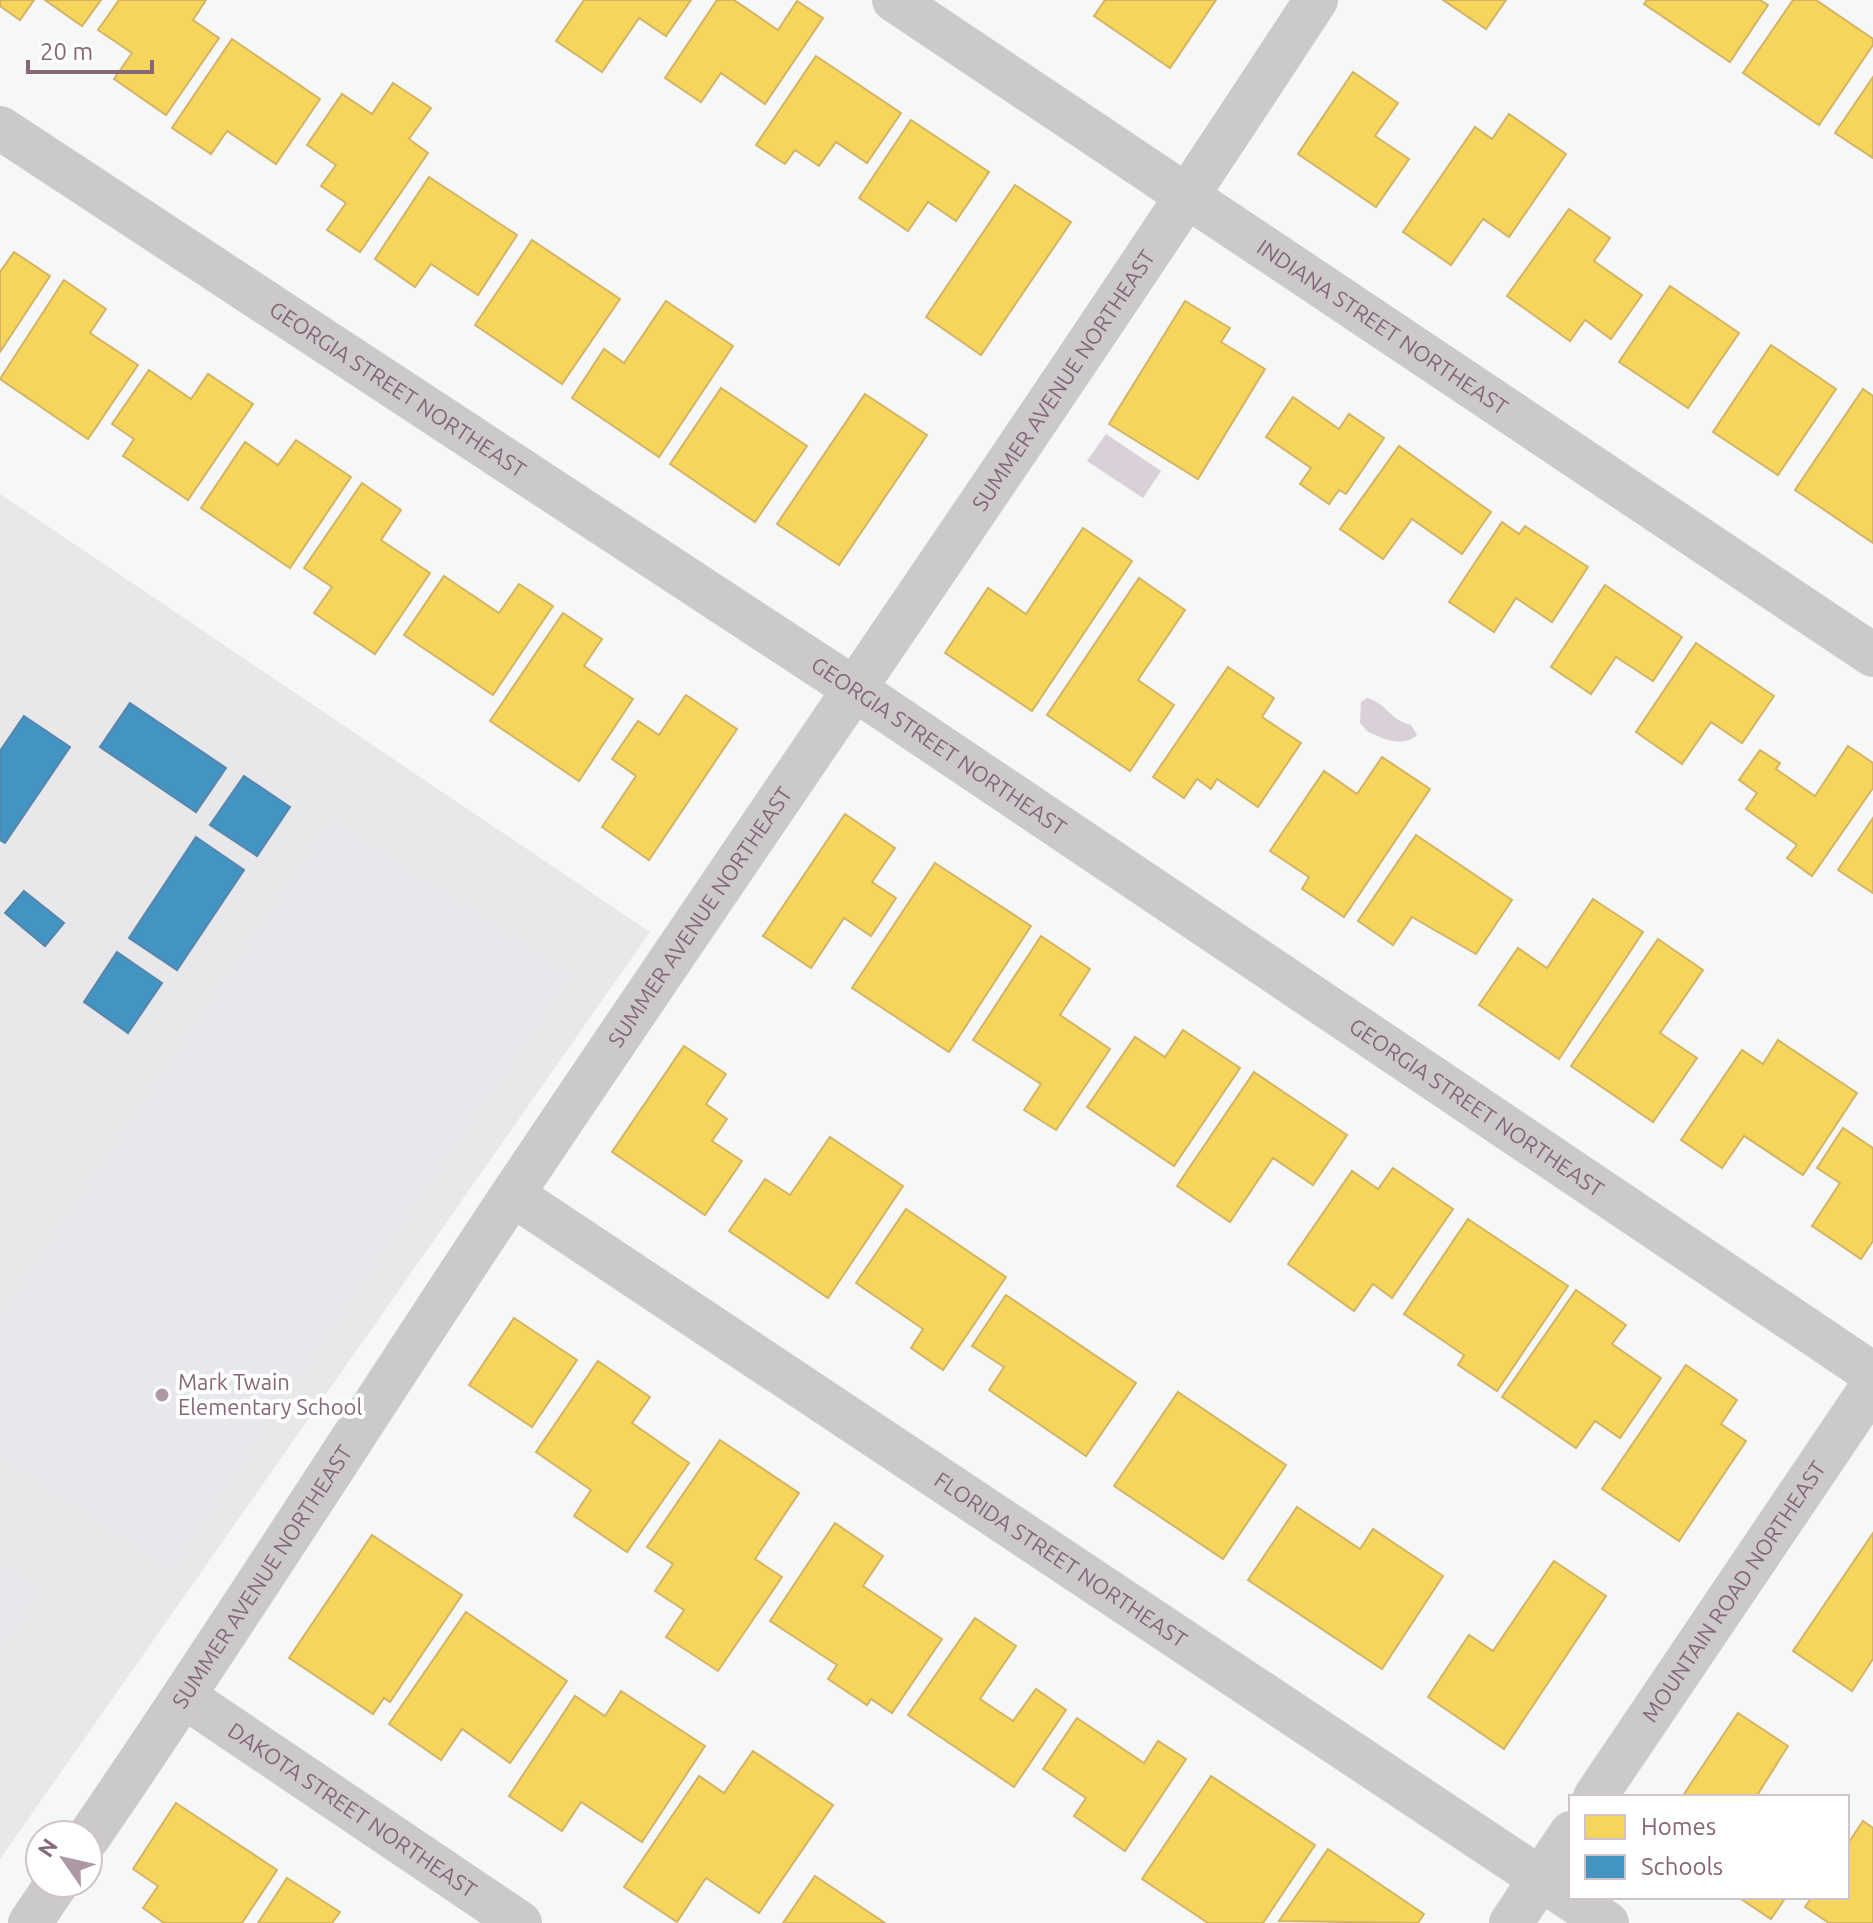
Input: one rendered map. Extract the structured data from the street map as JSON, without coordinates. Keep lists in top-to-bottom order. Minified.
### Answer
{"streets":{"street":["INDIANA STREET NORTHEAST","SUMMER AVENUE NORTHEAST","GEORGIA STREET NORTHEAST","FLORIDA STREET NORTHEAST","MOUNTAIN ROAD NORTHEAST","DAKOTA STREET NORTHEAST"]},"crossings":[["INDIANA STREET NORTHEAST","SUMMER AVENUE NORTHEAST"],["SUMMER AVENUE NORTHEAST","GEORGIA STREET NORTHEAST"],["SUMMER AVENUE NORTHEAST","FLORIDA STREET NORTHEAST"],["SUMMER AVENUE NORTHEAST","DAKOTA STREET NORTHEAST"]],"places":["Mark Twain Elementary School"],"legend":["Homes","Schools"],"scale_bar":"20 m","north":"top left"}
